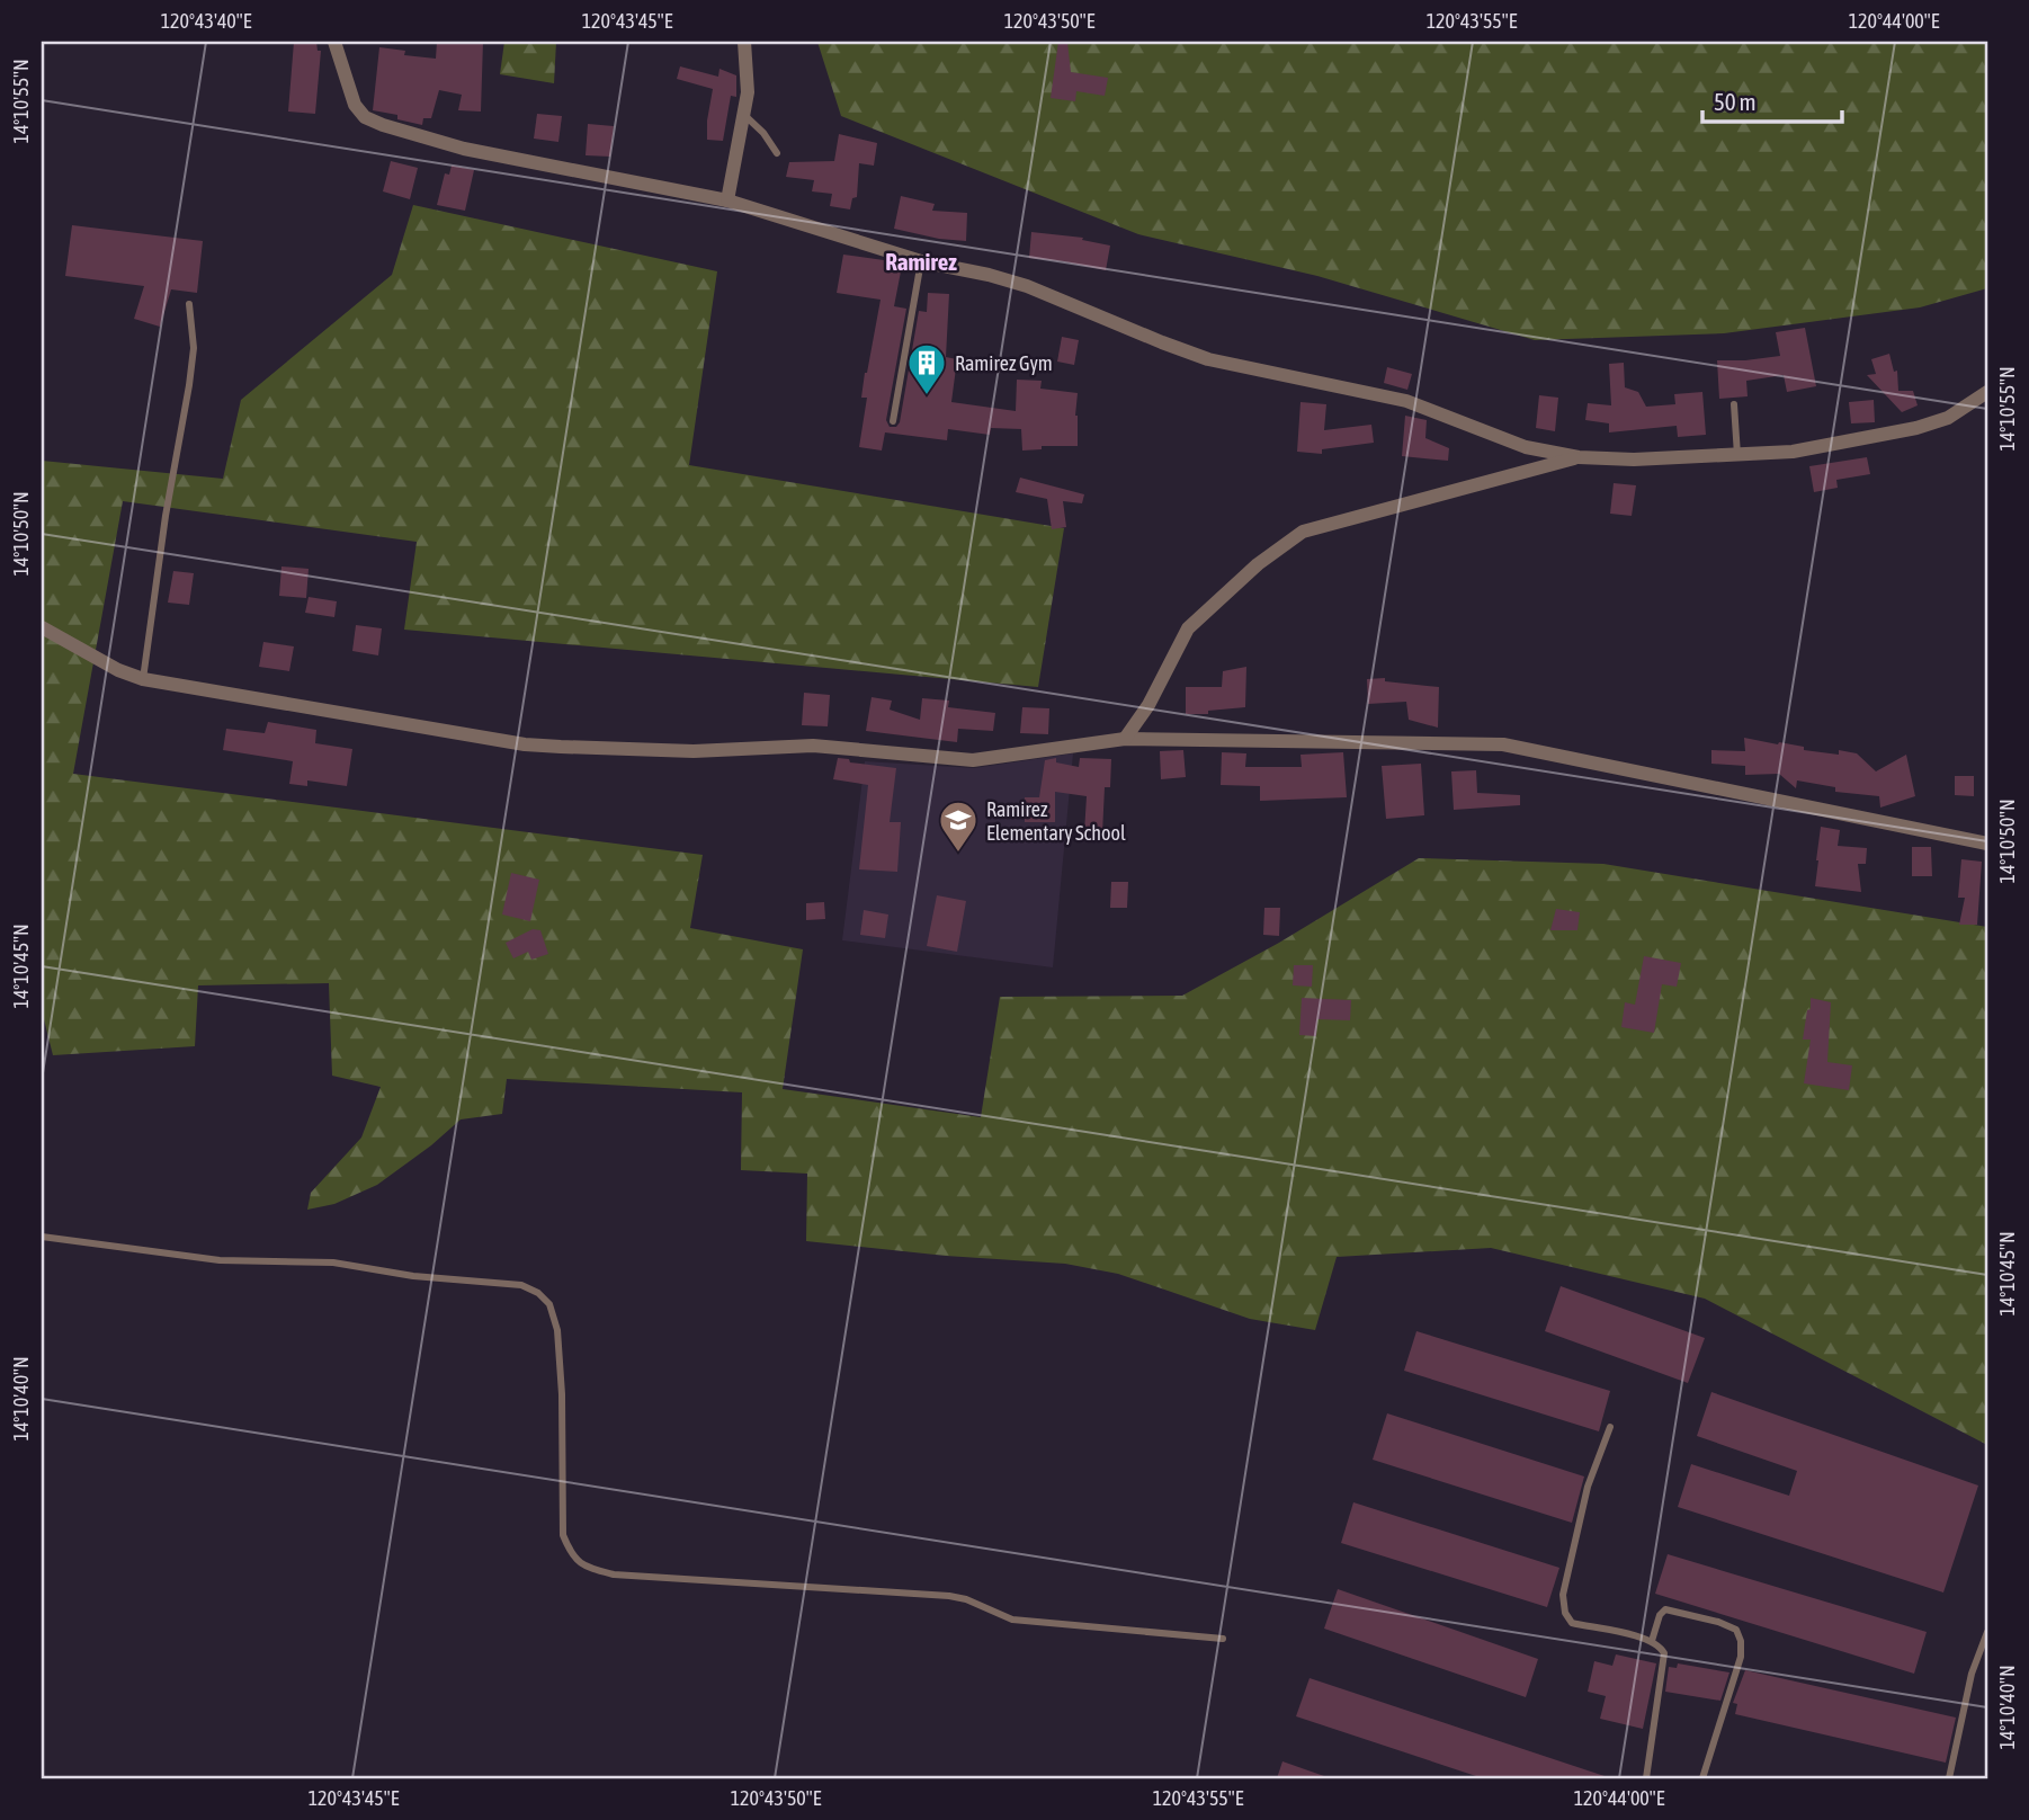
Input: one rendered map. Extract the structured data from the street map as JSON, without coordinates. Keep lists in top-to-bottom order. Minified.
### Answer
{"districts":["Ramirez"],"places":{"building":["Ramirez Gym"],"school or university":["Ramirez Elementary School"]},"scale_bar":"50 m","coordinates":["120°43'40\"E","120°43'45\"E","120°43'50\"E","120°43'55\"E","120°44'00\"E","14°10'55\"N","14°10'50\"N","14°10'45\"N","14°10'40\"N"]}
